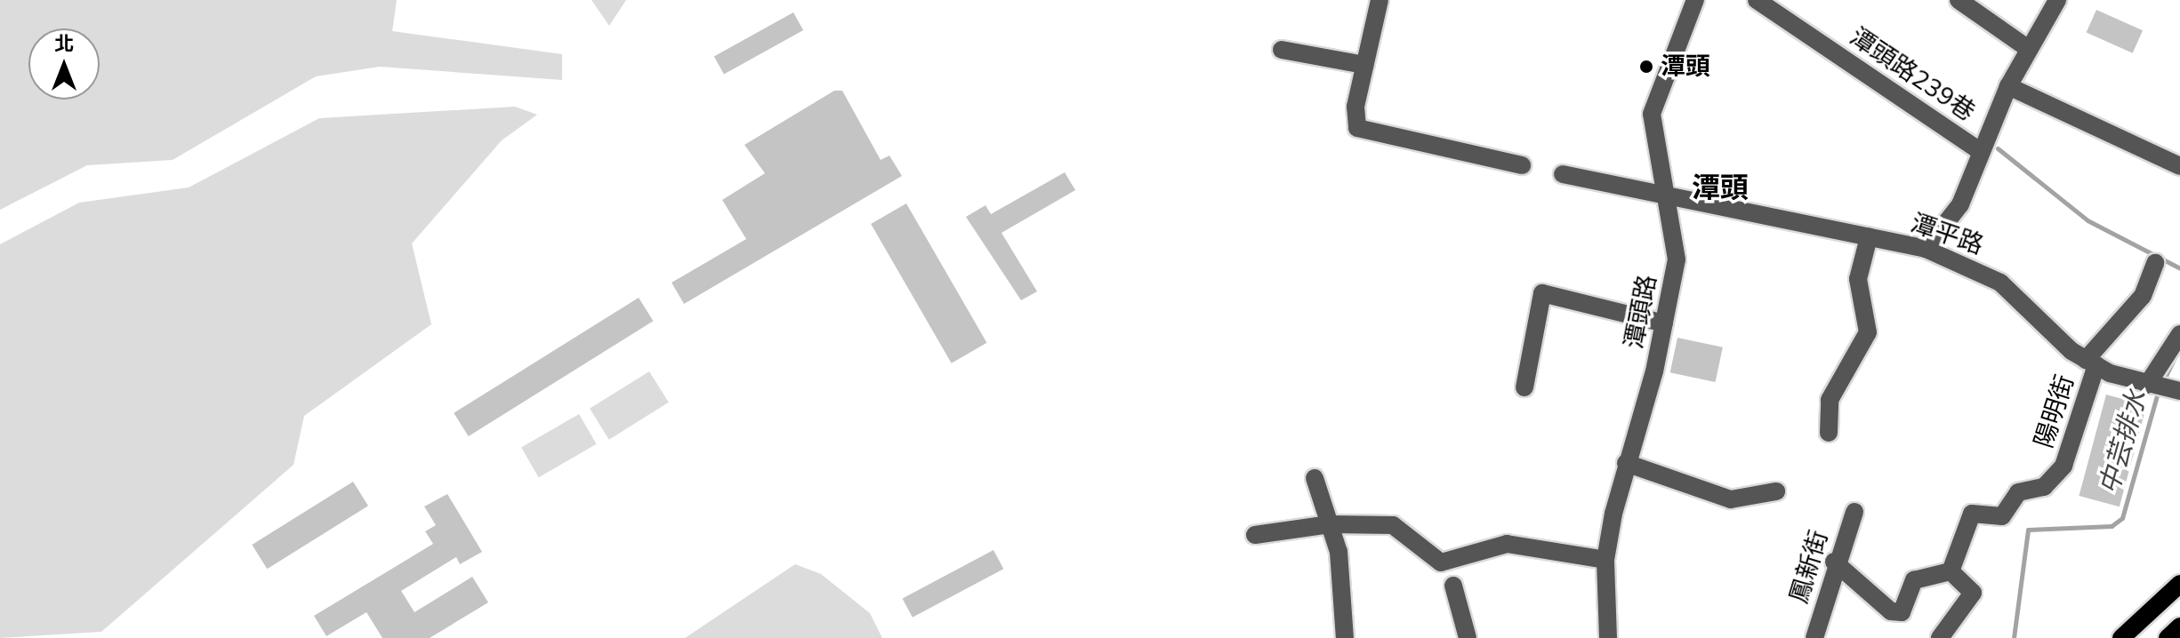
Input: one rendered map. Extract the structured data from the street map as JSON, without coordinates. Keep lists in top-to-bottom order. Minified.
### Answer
{"streets":{"street":["潭頭路239巷","潭平路","潭頭路","陽明街","鳳新街"]},"crossings":[["潭平路","潭頭路"],["潭平路","陽明街"]],"districts":["潭頭"],"water":["中芸排水"],"places":["潭頭"],"north":"top"}
